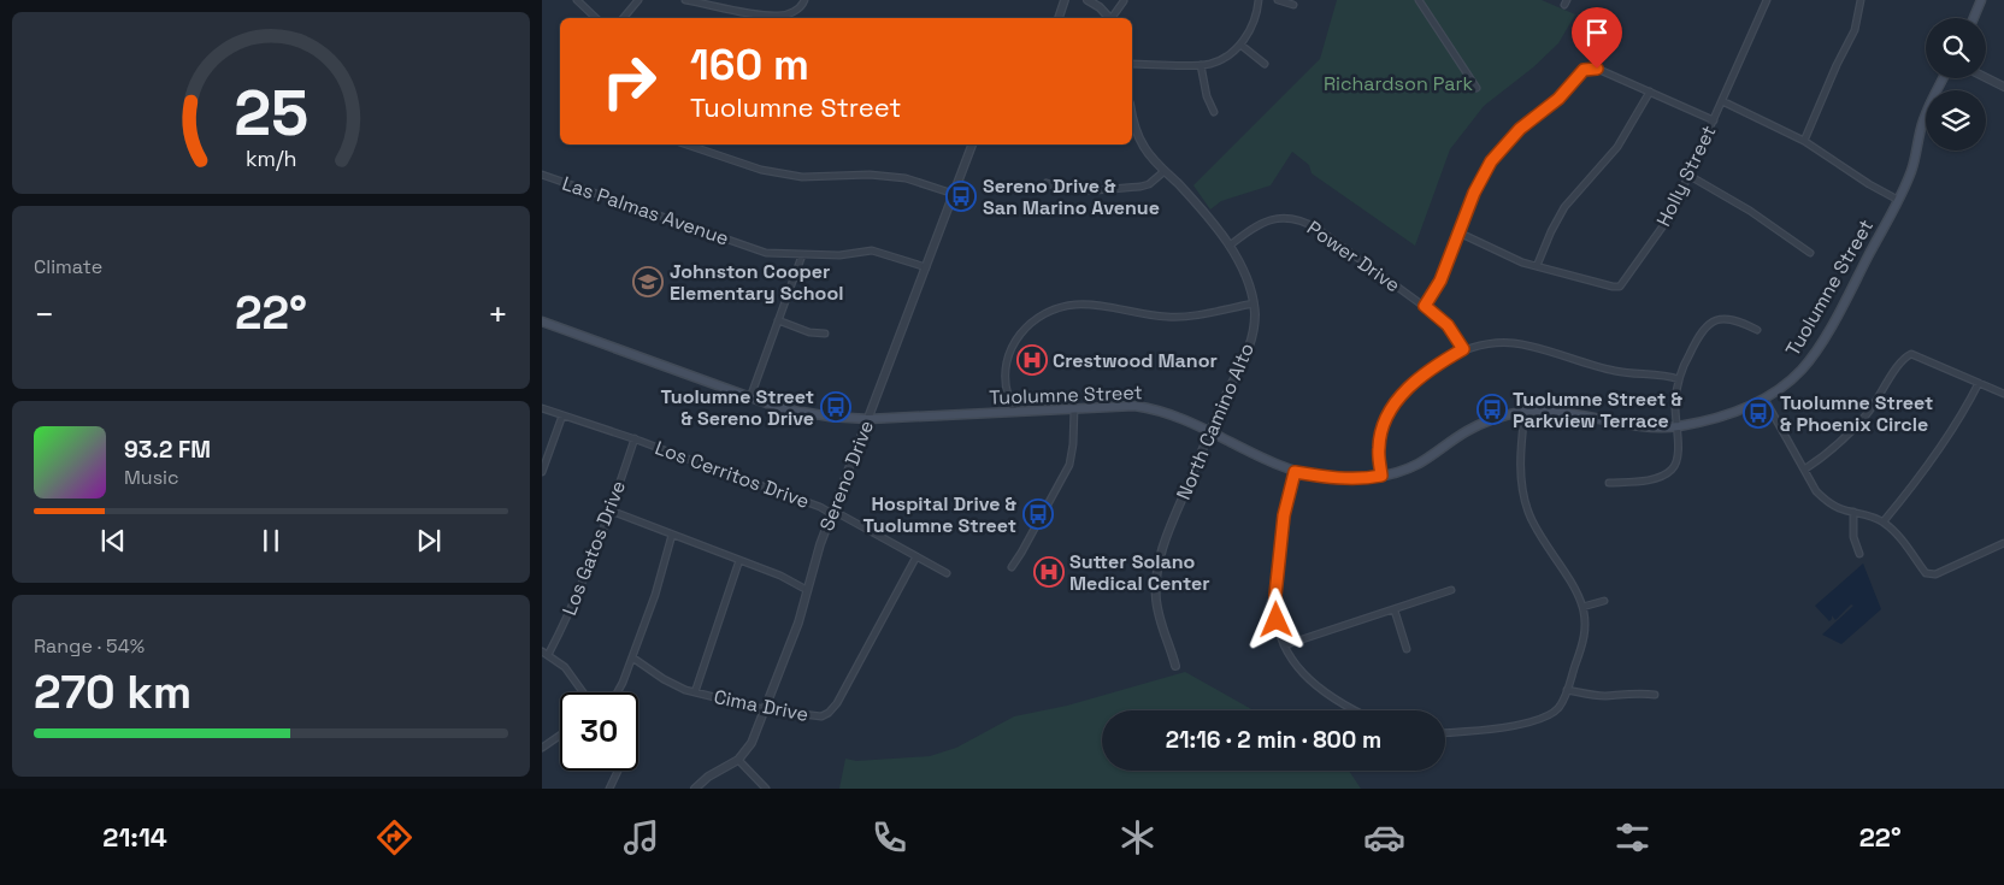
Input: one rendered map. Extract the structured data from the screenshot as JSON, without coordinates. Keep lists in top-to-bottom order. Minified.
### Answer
{"streets":{"main road":["Tuolumne Street"],"street":["Holly Street","Las Palmas Avenue","Power Drive","North Camino Alto","Los Cerritos Drive","Sereno Drive","Los Gatos Drive","Cima Drive"]},"crossings":[["Las Palmas Avenue","Sereno Drive"],["Power Drive","North Camino Alto"],["Tuolumne Street","North Camino Alto"],["Tuolumne Street","Sereno Drive"],["Los Cerritos Drive","Sereno Drive"],["Los Cerritos Drive","Los Gatos Drive"],["Los Cerritos Drive","Cima Drive"],["Sereno Drive","Cima Drive"]],"parks":["Richardson Park"],"places":{"bus stop":["Sereno Drive & San Marino Avenue","Tuolumne Street & Sereno Drive","Tuolumne Street & Parkview Terrace","Tuolumne Street & Phoenix Circle","Hospital Drive & Tuolumne Street"],"school or university":["Johnston Cooper Elementary School"],"hospital":["Crestwood Manor","Sutter Solano Medical Center"]},"page":{"turn":["160 m","Tuolumne Street"],"tile":["Climate",["Range · 54%","270 km"]],"heat":["−","22°","+"],"song":["93.2 FM","Music"],"limit":"30","trip":"21:16 · 2 min · 800 m","tabs":["21:14","22°"],"gauge":["25","km/h"]}}
